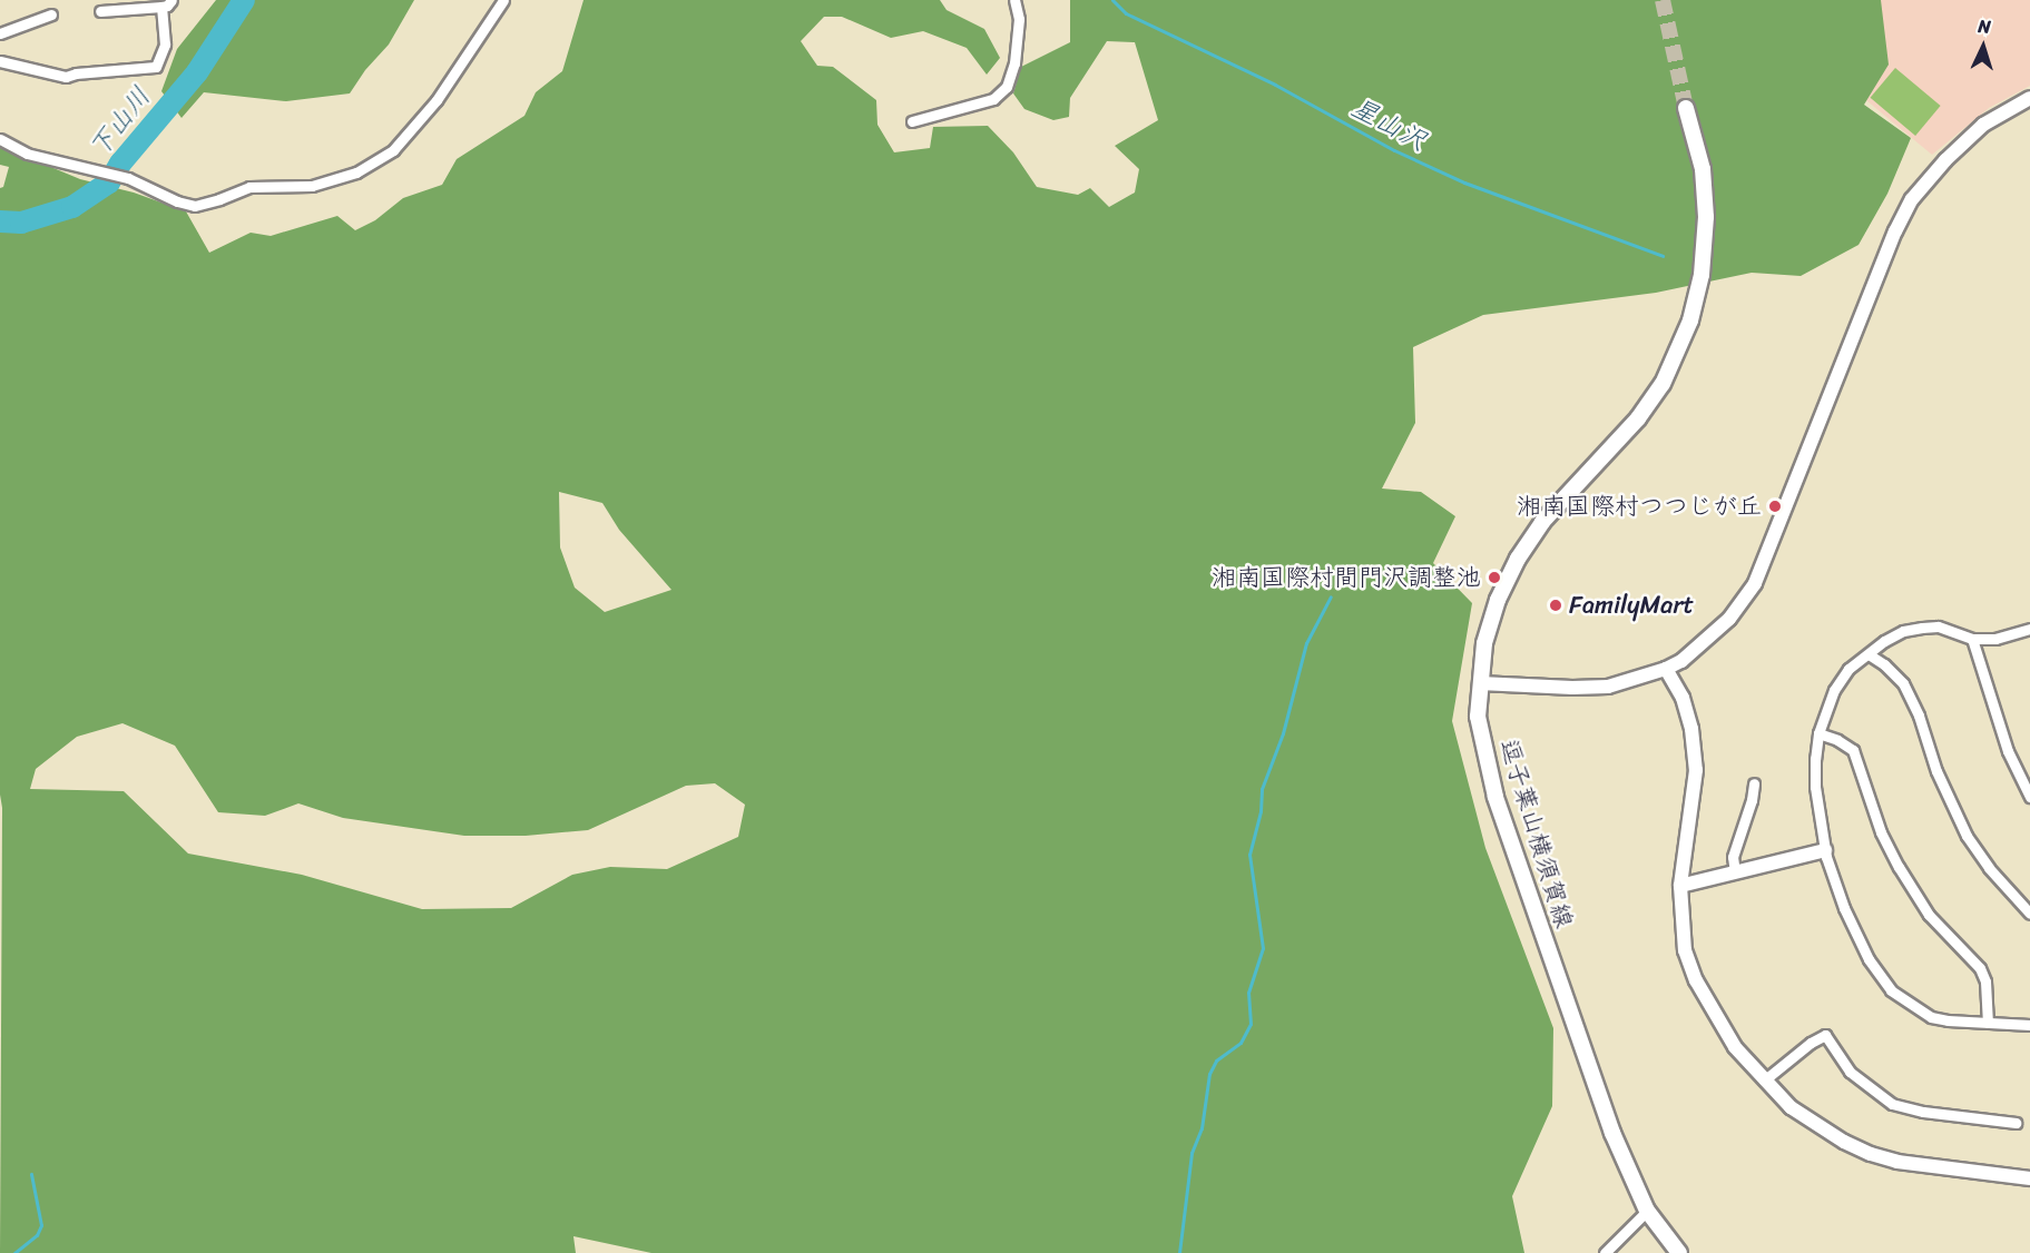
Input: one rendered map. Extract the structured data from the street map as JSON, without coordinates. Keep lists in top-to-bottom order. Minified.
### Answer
{"streets":{"main road":["逗子葉山横須賀線"]},"water":["下山川","星山沢"],"places":["湘南国際村つつじが丘","湘南国際村間門沢調整池","FamilyMart"],"north":"top"}
